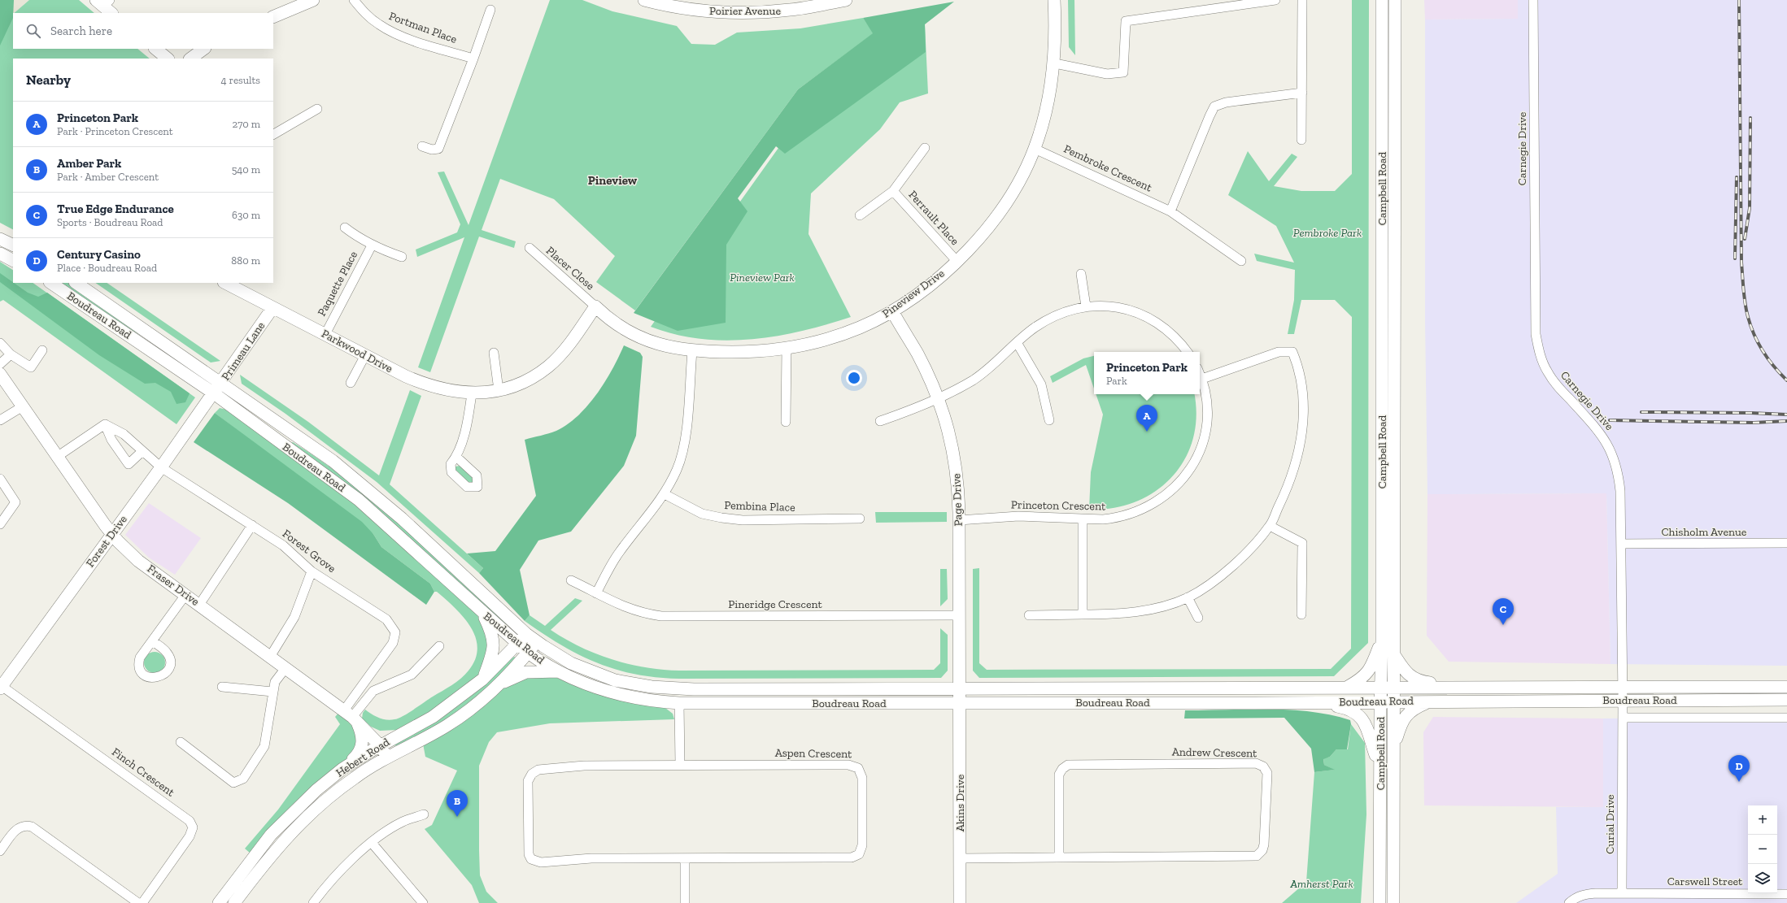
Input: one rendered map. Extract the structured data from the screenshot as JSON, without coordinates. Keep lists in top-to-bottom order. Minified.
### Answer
{"streets":{"main road":["Poirier Avenue","Campbell Road","Pineview Drive","Boudreau Road","Primeau Lane","Parkwood Drive","Page Drive","Forest Drive","Fraser Drive","Hebert Road","Akins Drive"],"street":["Portman Place","Carnegie Drive","Pembroke Crescent","Perrault Place","Placer Close","Paquette Place","Princeton Crescent","Pembina Place","Chisholm Avenue","Forest Grove","Pineridge Crescent","Andrew Crescent","Aspen Crescent","Finch Crescent","Curial Drive","Carswell Street"]},"crossings":[["Carnegie Drive","Boudreau Road"],["Carnegie Drive","Chisholm Avenue"],["Carnegie Drive","Curial Drive"],["Pembroke Crescent","Pineview Drive"],["Campbell Road","Boudreau Road"],["Perrault Place","Pineview Drive"],["Placer Close","Pineview Drive"],["Placer Close","Parkwood Drive"],["Paquette Place","Parkwood Drive"],["Pineview Drive","Parkwood Drive"],["Pineview Drive","Page Drive"],["Boudreau Road","Primeau Lane"],["Boudreau Road","Page Drive"],["Boudreau Road","Forest Drive"],["Boudreau Road","Hebert Road"],["Boudreau Road","Akins Drive"],["Boudreau Road","Curial Drive"],["Primeau Lane","Parkwood Drive"],["Primeau Lane","Forest Drive"],["Page Drive","Princeton Crescent"],["Page Drive","Pineridge Crescent"],["Page Drive","Akins Drive"],["Forest Drive","Forest Grove"],["Forest Drive","Fraser Drive"],["Forest Drive","Finch Crescent"],["Forest Grove","Fraser Drive"],["Fraser Drive","Hebert Road"],["Andrew Crescent","Akins Drive"],["Curial Drive","Carswell Street"]],"districts":["Pineview"],"parks":["Pembroke Park","Pineview Park","Amherst Park"],"page":{"search":"Search here","heading":["Nearby","4 results"],"list":[{"mark":"A","name":"Princeton Park","note":"Park · Princeton Crescent","value":"270 m"},{"mark":"B","name":"Amber Park","note":"Park · Amber Crescent","value":"540 m"},{"mark":"C","name":"True Edge Endurance","note":"Sports · Boudreau Road","value":"630 m"},{"mark":"D","name":"Century Casino","note":"Place · Boudreau Road","value":"880 m"}],"popup":["Princeton Park","Park"],"pins":["A","C","D","B"],"map_buttons":["+","−"]}}
